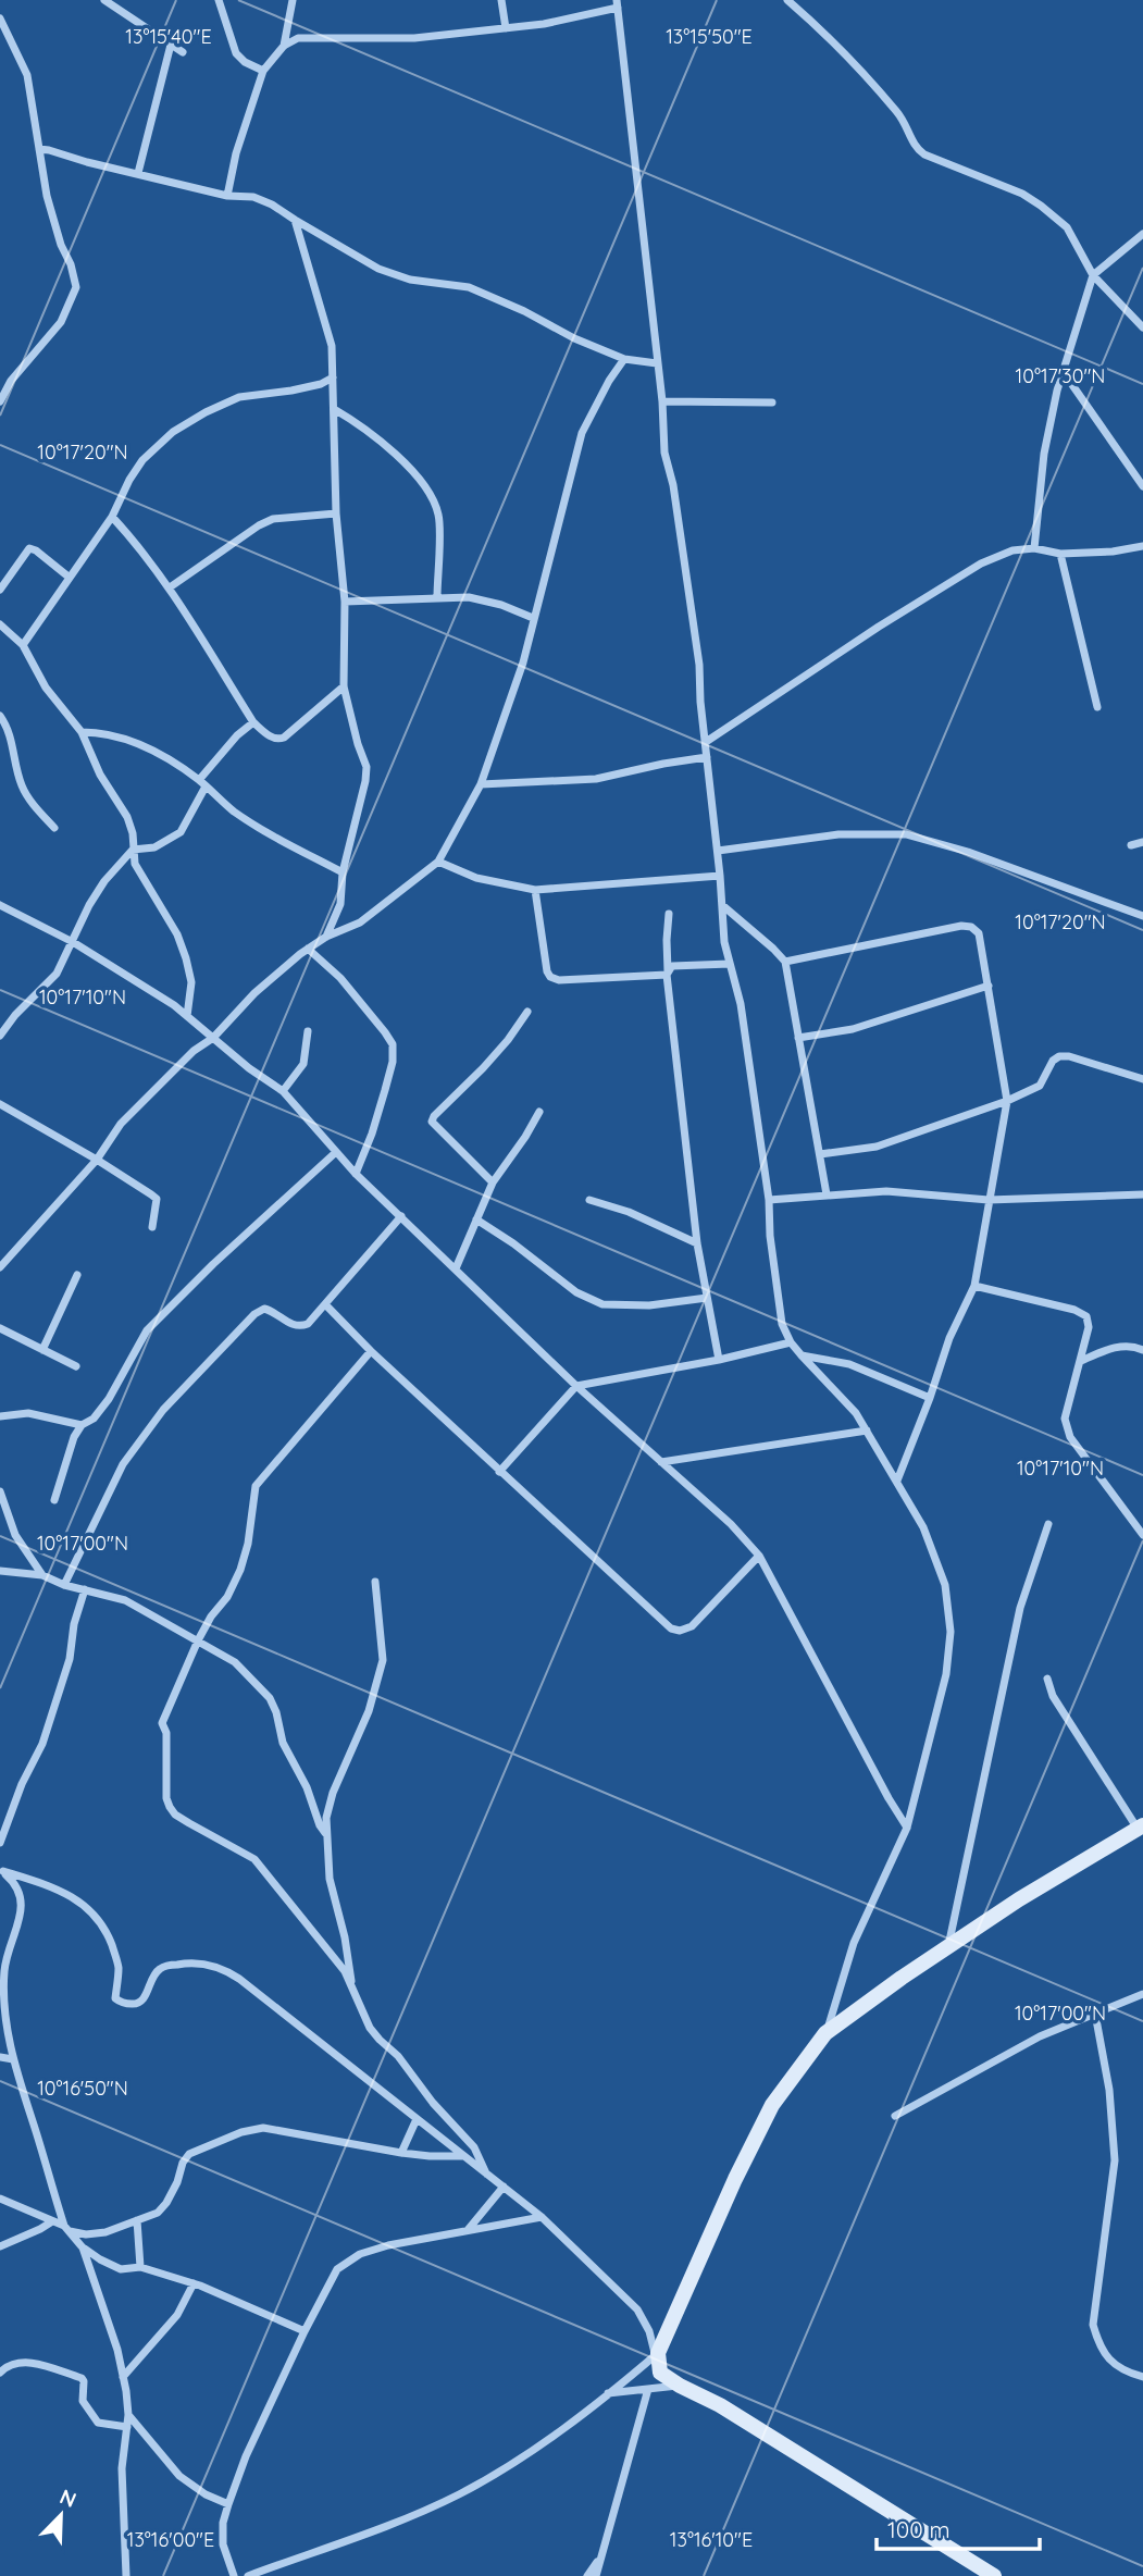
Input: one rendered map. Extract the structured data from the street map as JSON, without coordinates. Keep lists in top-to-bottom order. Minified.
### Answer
{"scale_bar":"100 m","north":"top right","coordinates":["13°15'40\"E","13°15'50\"E","10°17'30\"N","10°17'20\"N","10°17'10\"N","10°17'00\"N","10°16'50\"N","13°16'00\"E","13°16'10\"E"]}
